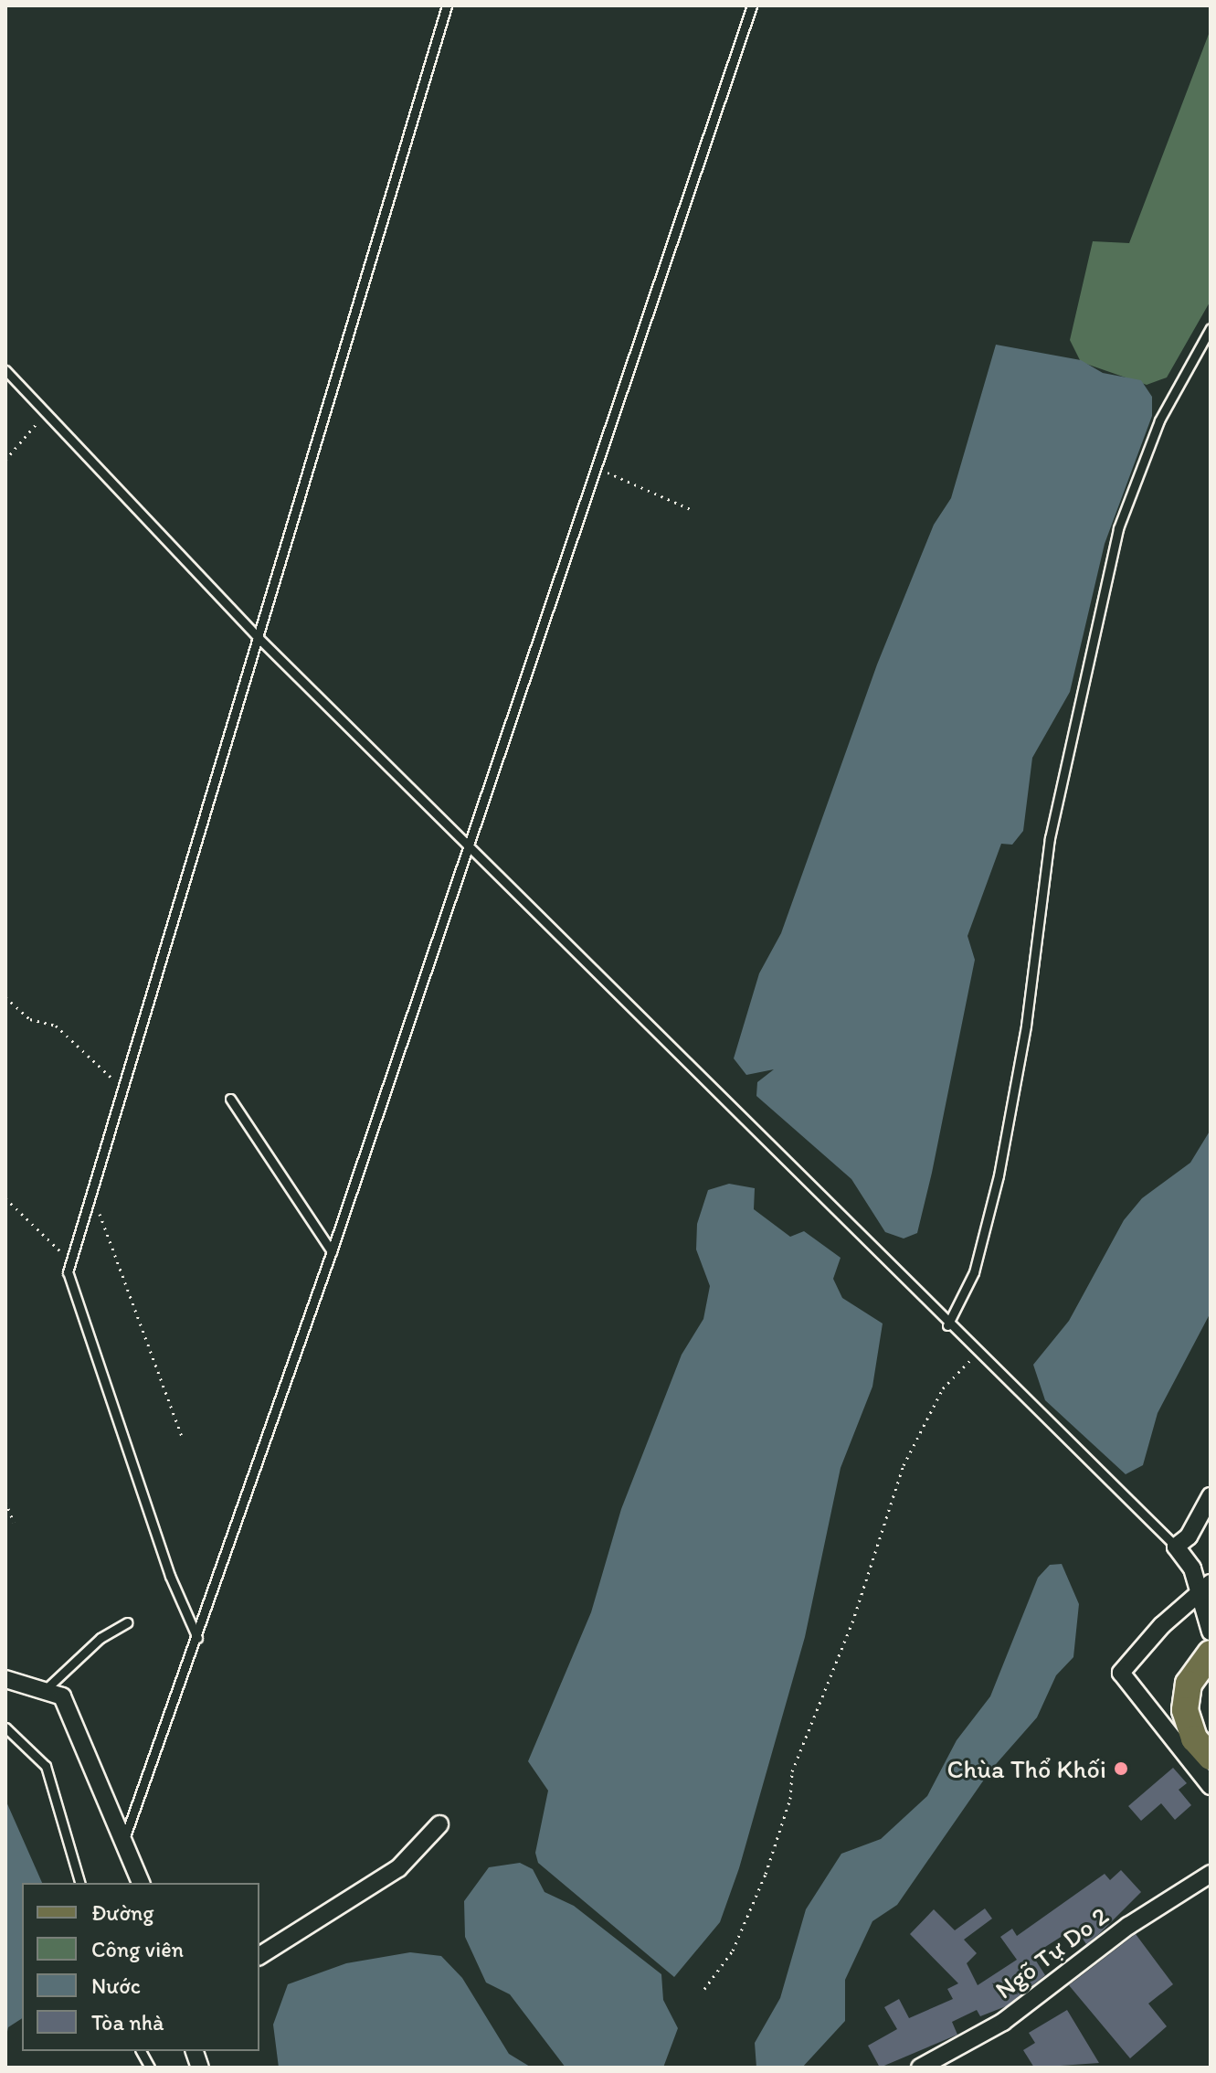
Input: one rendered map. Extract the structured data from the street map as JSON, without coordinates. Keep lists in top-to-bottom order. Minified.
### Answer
{"streets":{"street":["Ngõ Tự Do 2"]},"places":["Chùa Thổ Khối"],"legend":["Đường","Công viên","Nước","Tòa nhà"]}
